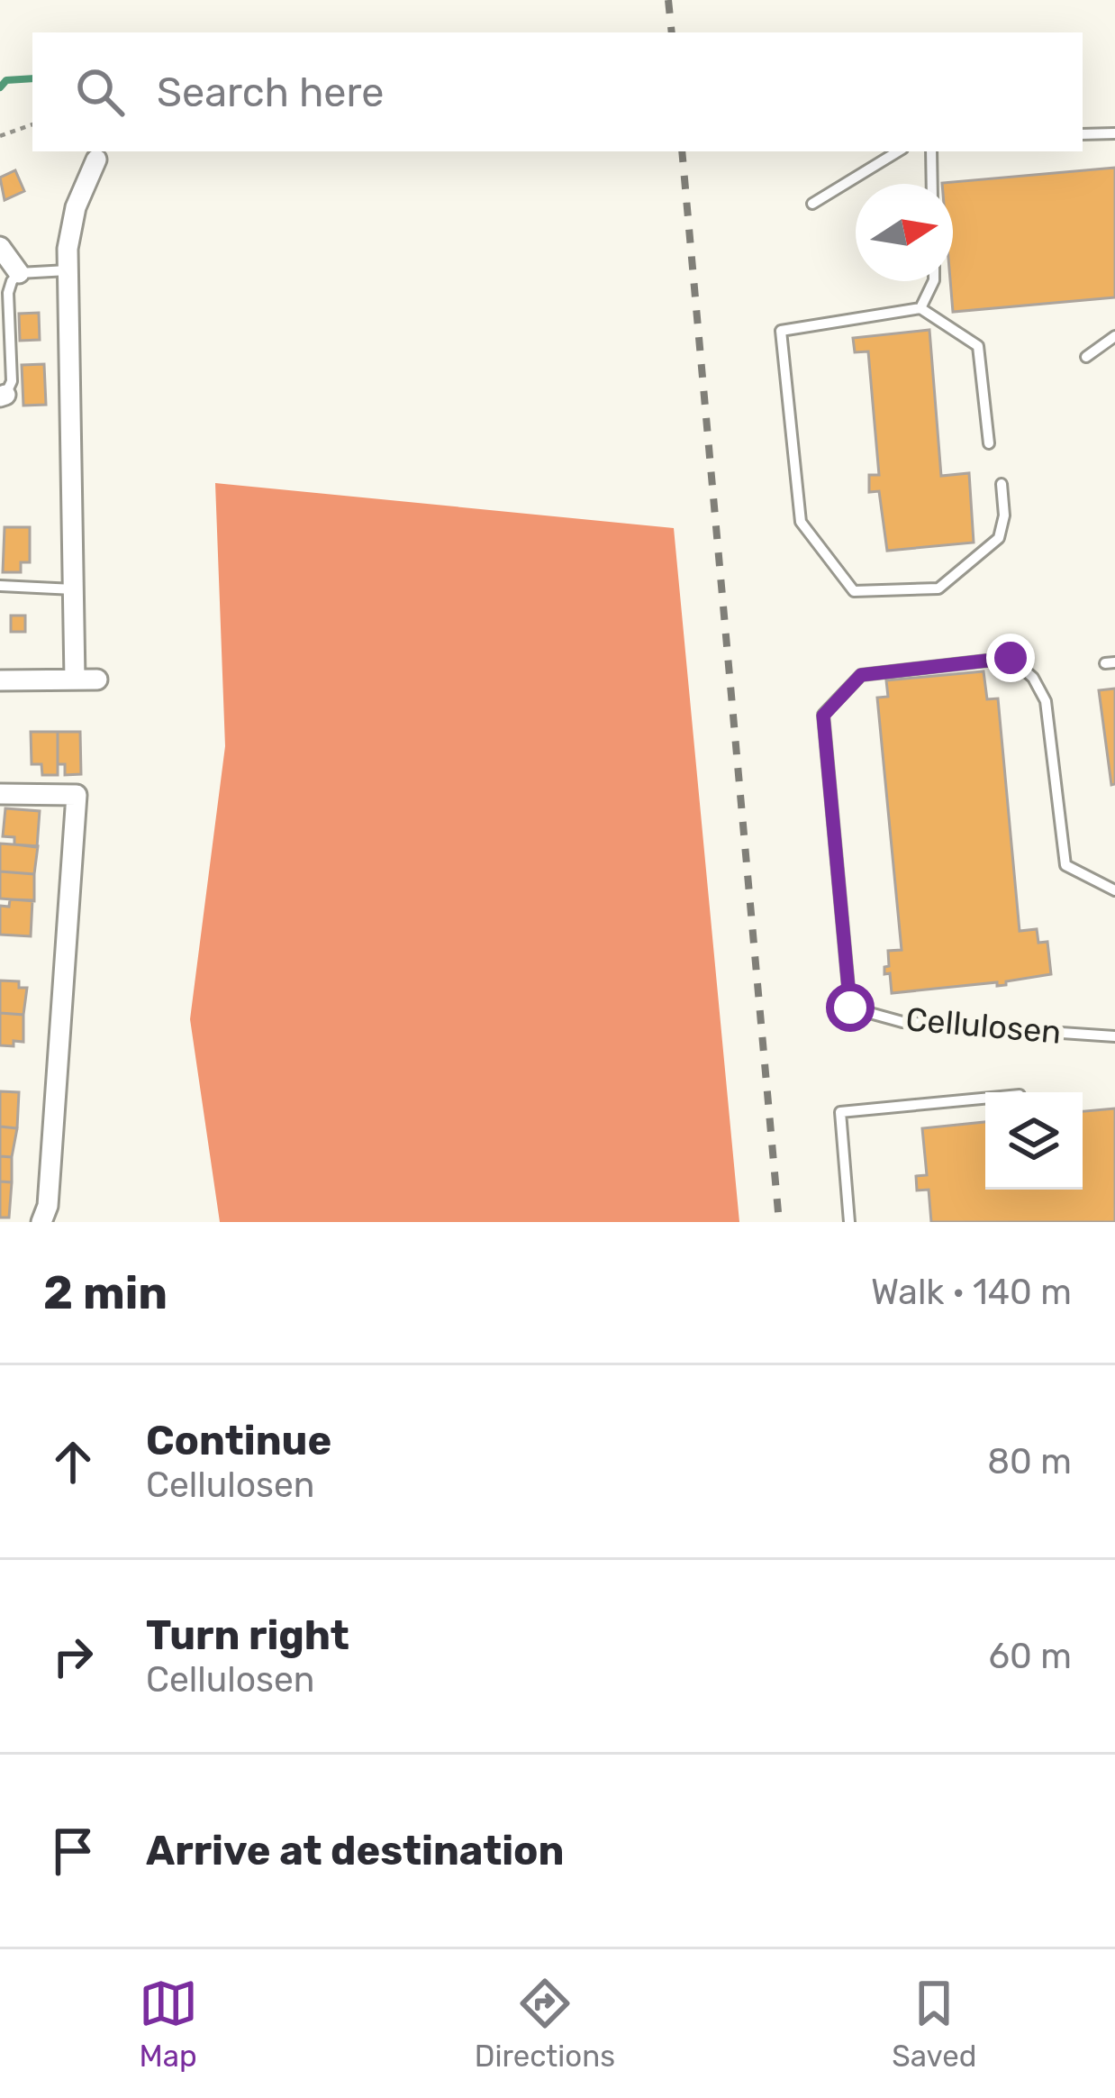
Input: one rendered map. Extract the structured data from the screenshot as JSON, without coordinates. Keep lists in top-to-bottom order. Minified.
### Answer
{"streets":{"lane":["Cellulosen"]},"north":"right","page":{"search":"Search here","heading":["2 min","Walk · 140 m"],"list":[["Continue","Cellulosen","80 m"],["Turn right","Cellulosen","60 m"],"Arrive at destination"],"nav":["Map","Directions","Saved"]}}
